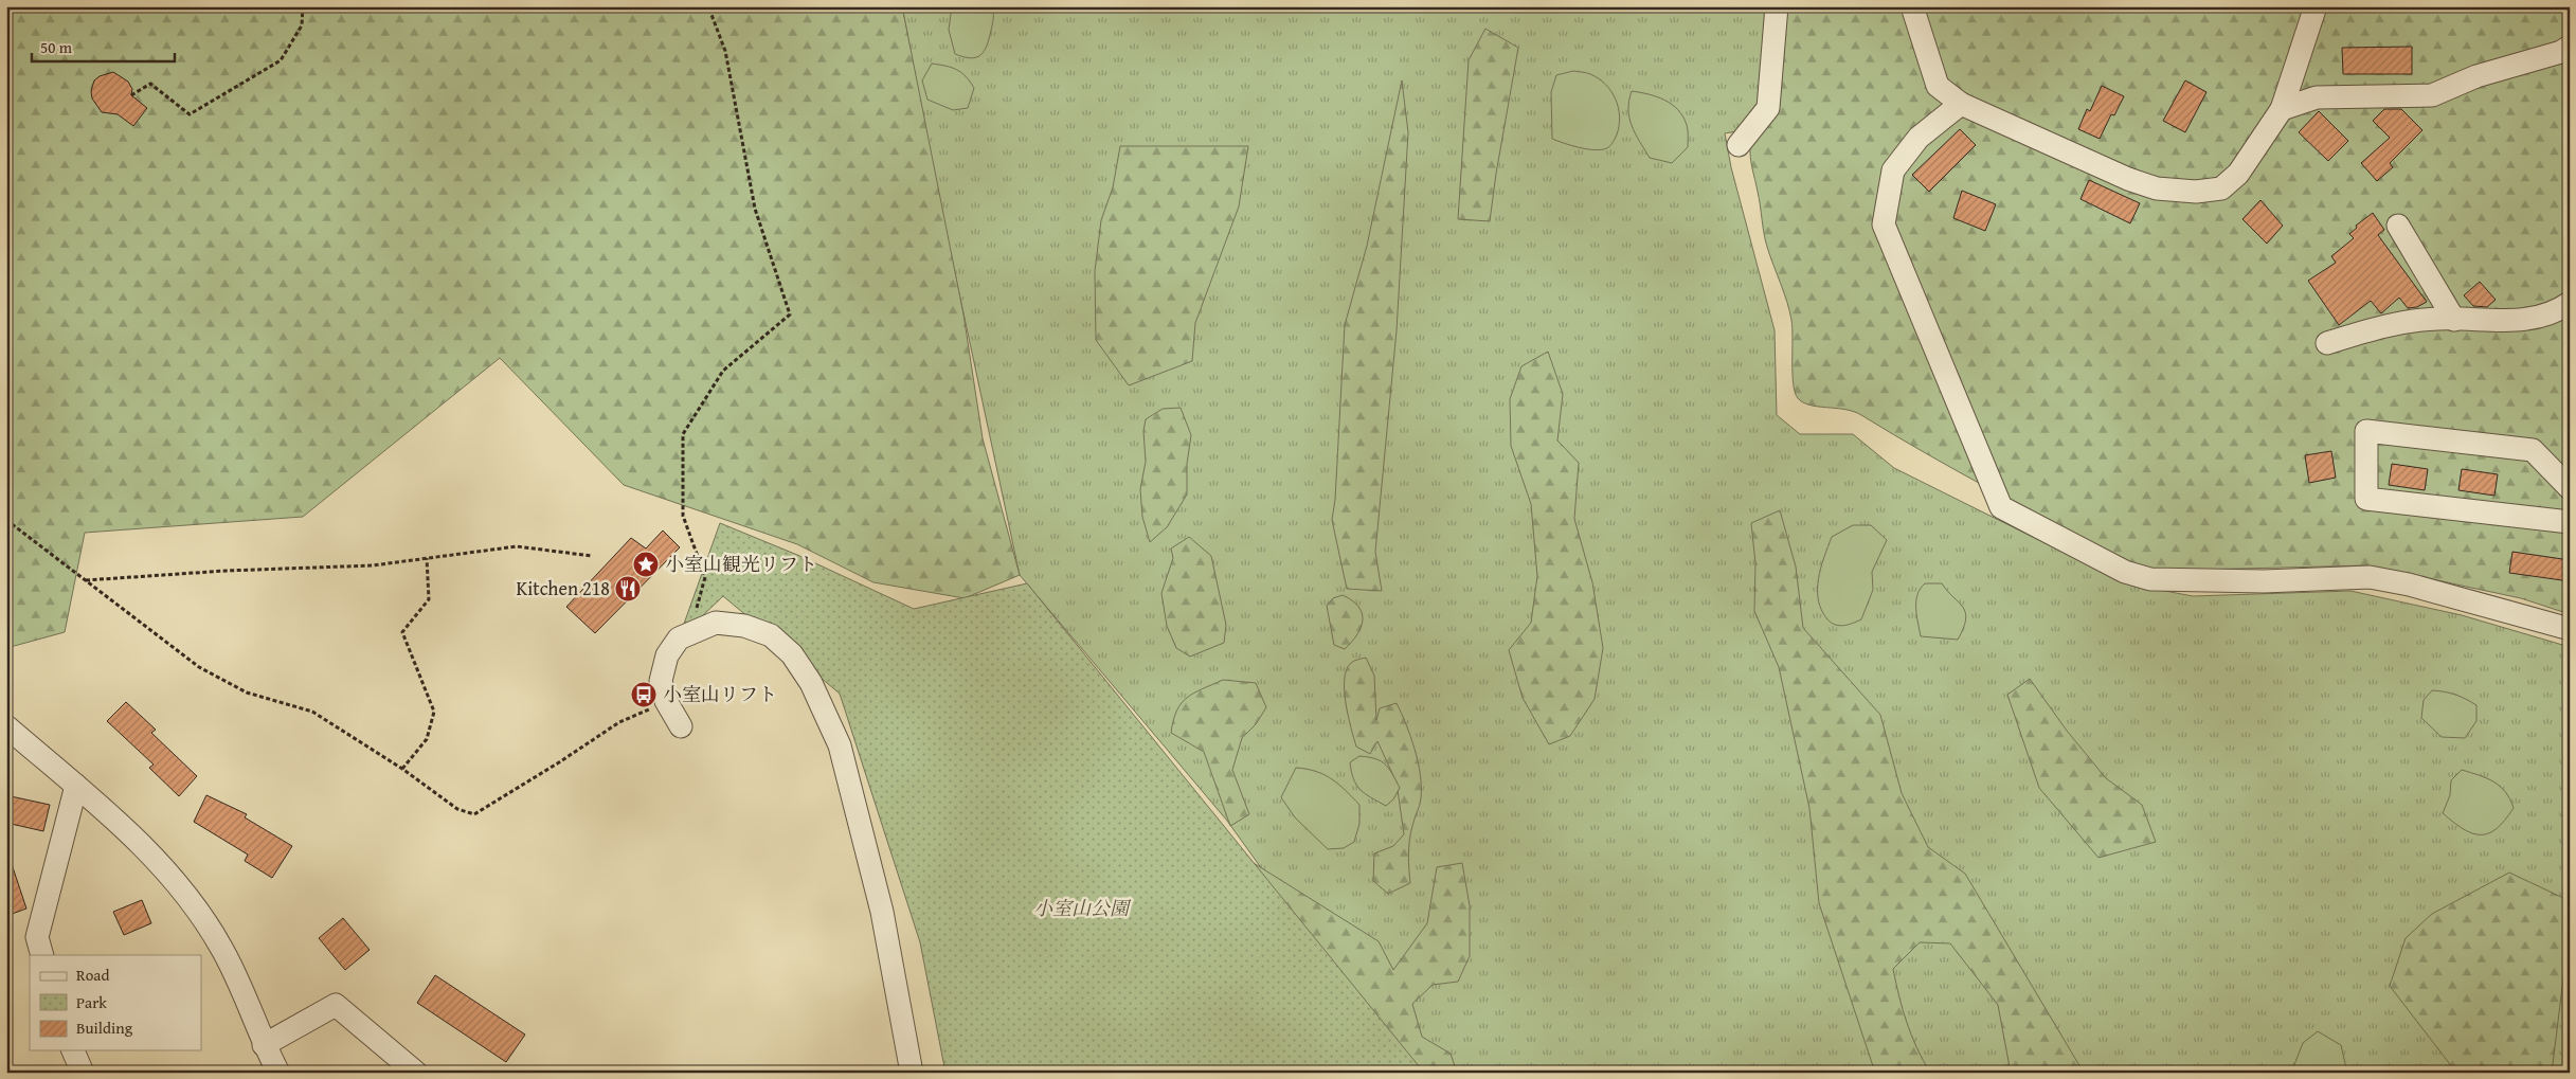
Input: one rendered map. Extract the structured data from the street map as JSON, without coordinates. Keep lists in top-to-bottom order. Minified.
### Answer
{"parks":["小室山公園"],"places":{"place":["小室山観光リフト"],"restaurant":["Kitchen 218"],"bus stop":["小室山リフト"]},"legend":["Road","Park","Building"],"scale_bar":"50 m"}
